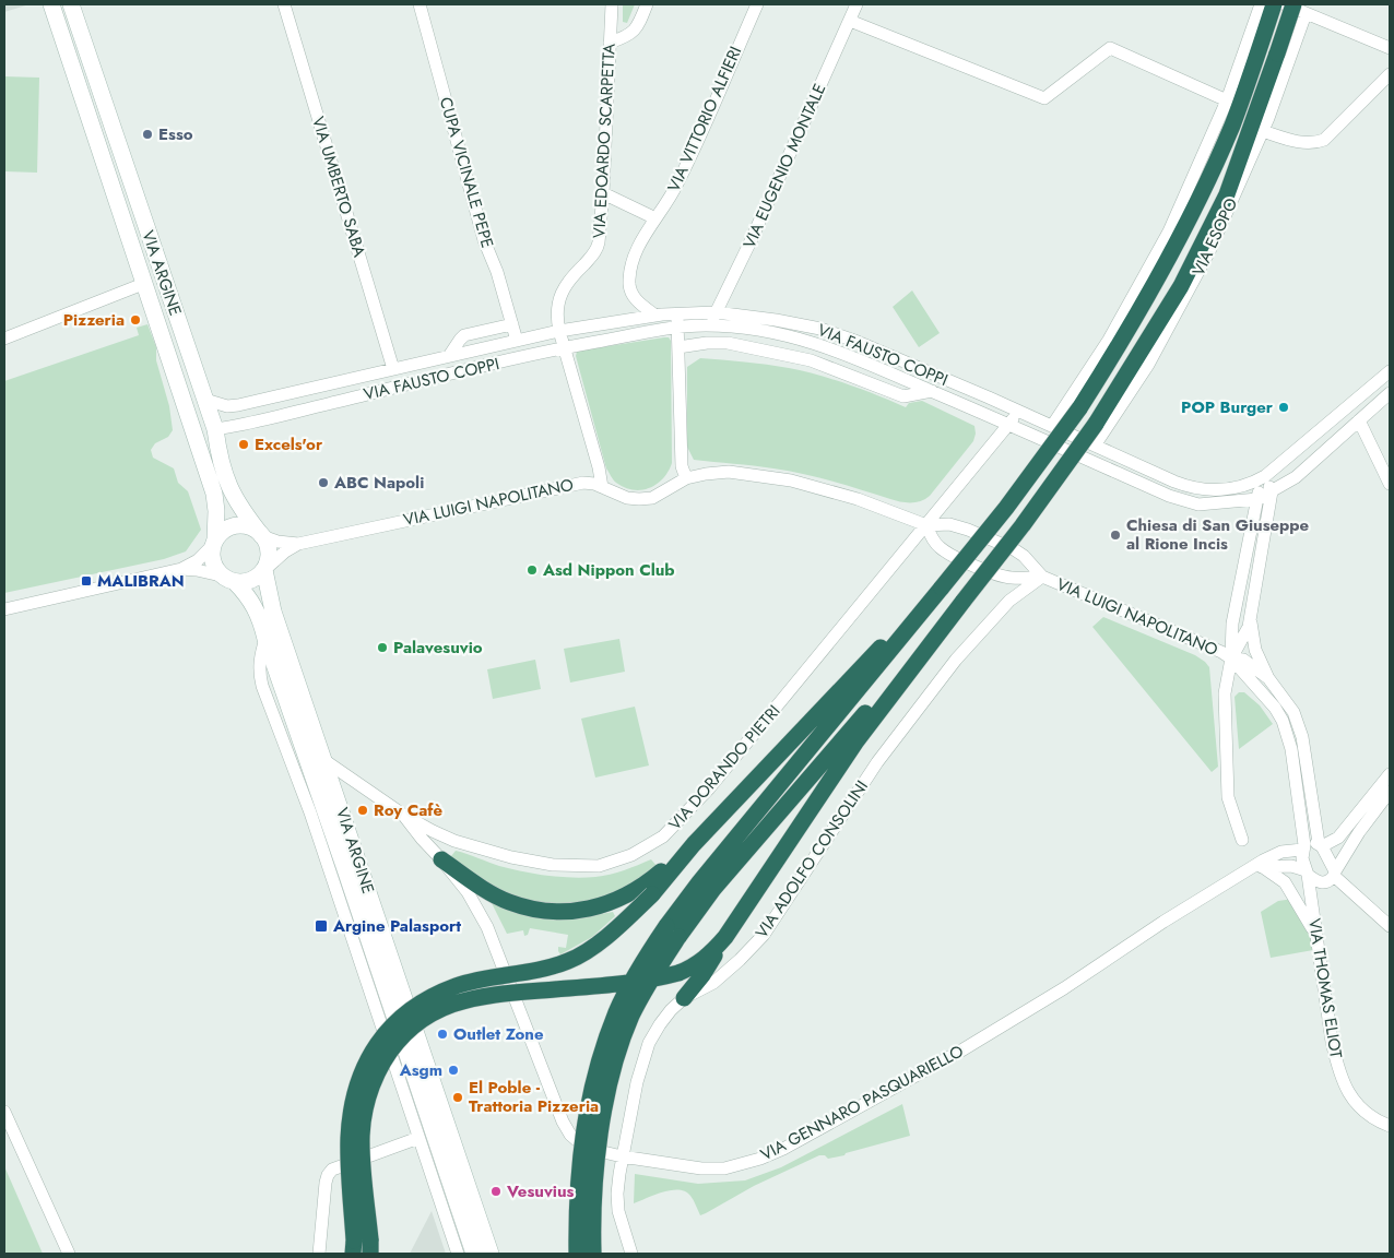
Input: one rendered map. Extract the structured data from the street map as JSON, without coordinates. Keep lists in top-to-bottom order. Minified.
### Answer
{"streets":{"street":["VIA VITTORIO ALFIERI","VIA EDOARDO SCARPETTA","VIA EUGENIO MONTALE","CUPA VICINALE PEPE","VIA UMBERTO SABA","VIA ESOPO","VIA ARGINE","VIA FAUSTO COPPI","VIA LUIGI NAPOLITANO","VIA DORANDO PIETRI","VIA ADOLFO CONSOLINI","VIA THOMAS ELIOT","VIA GENNARO PASQUARIELLO"]},"crossings":[["VIA VITTORIO ALFIERI","VIA FAUSTO COPPI"],["VIA EDOARDO SCARPETTA","VIA FAUSTO COPPI"],["VIA EDOARDO SCARPETTA","VIA LUIGI NAPOLITANO"],["VIA EUGENIO MONTALE","VIA FAUSTO COPPI"],["CUPA VICINALE PEPE","VIA FAUSTO COPPI"],["VIA UMBERTO SABA","VIA FAUSTO COPPI"],["VIA ESOPO","VIA FAUSTO COPPI"],["VIA ARGINE","VIA FAUSTO COPPI"],["VIA ARGINE","VIA LUIGI NAPOLITANO"],["VIA ARGINE","VIA DORANDO PIETRI"],["VIA FAUSTO COPPI","VIA DORANDO PIETRI"],["VIA LUIGI NAPOLITANO","VIA DORANDO PIETRI"],["VIA LUIGI NAPOLITANO","VIA ADOLFO CONSOLINI"],["VIA LUIGI NAPOLITANO","VIA THOMAS ELIOT"],["VIA DORANDO PIETRI","VIA GENNARO PASQUARIELLO"],["VIA ADOLFO CONSOLINI","VIA GENNARO PASQUARIELLO"],["VIA THOMAS ELIOT","VIA GENNARO PASQUARIELLO"]],"places":{"other":["Esso","Pizzeria","POP Burger","Excels'or","ABC Napoli","Chiesa di San Giuseppe al Rione Incis","Asd Nippon Club","Palavesuvio","Roy Cafè","Outlet Zone","Asgm","El Poble - Trattoria Pizzeria","Vesuvius"],"transit":["MALIBRAN","Argine Palasport"]}}
